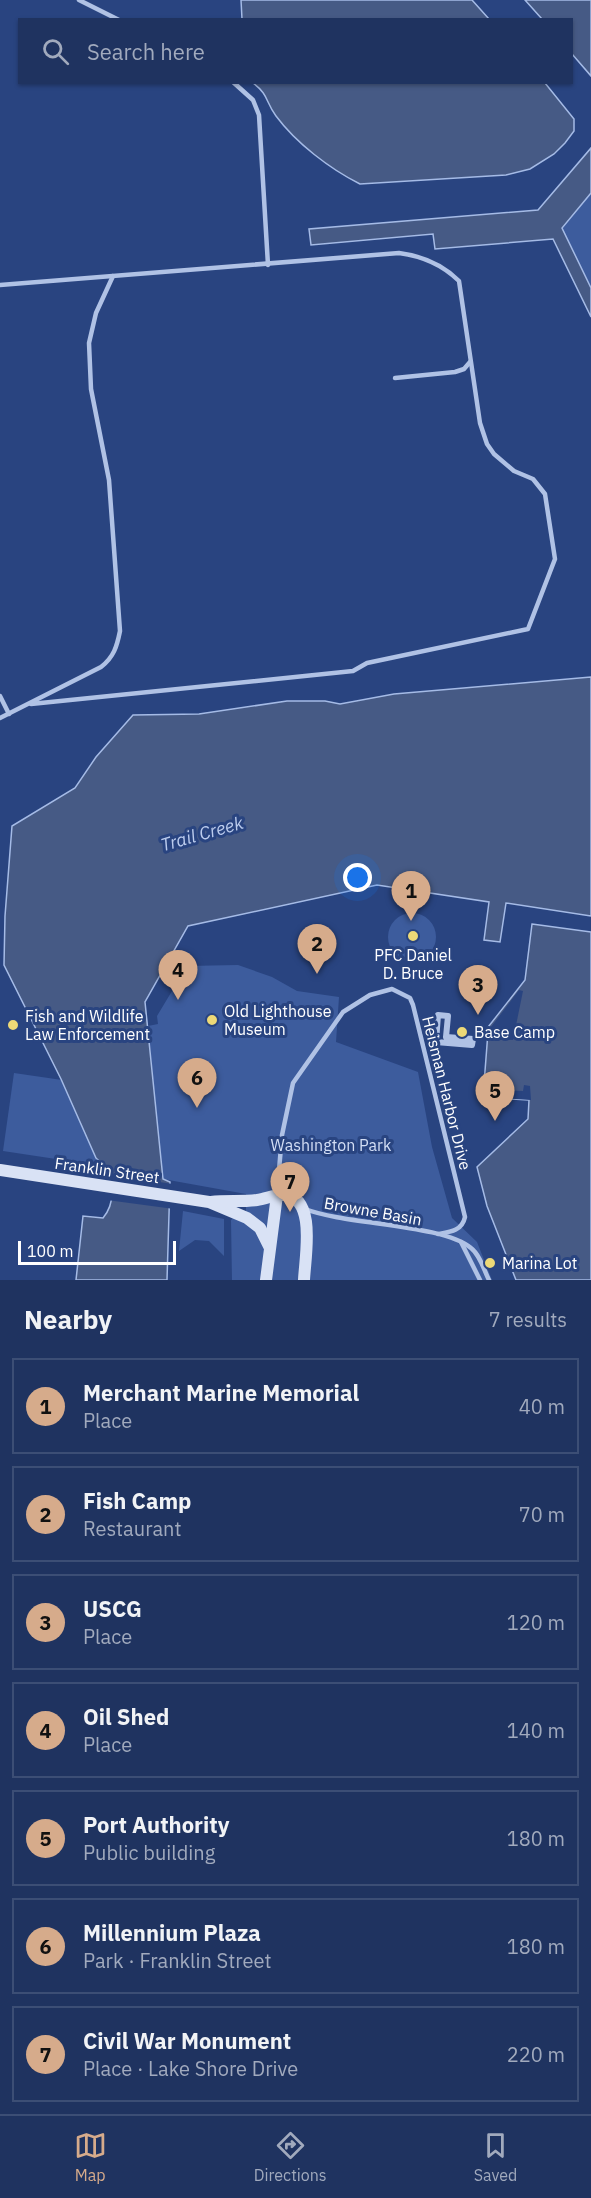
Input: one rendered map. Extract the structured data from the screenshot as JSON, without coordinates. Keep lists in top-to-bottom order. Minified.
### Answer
{"streets":{"street":["Franklin Street"],"lane":["Heisman Harbor Drive","Browne Basin"]},"crossings":[["Heisman Harbor Drive","Franklin Street"],["Heisman Harbor Drive","Browne Basin"]],"water":["Trail Creek"],"parks":["Washington Park"],"places":["PFC Daniel D. Bruce","Old Lighthouse Museum","Fish and Wildlife Law Enforcement","Base Camp","Marina Lot"],"scale_bar":"100 m","page":{"search":"Search here","pins":["1","2","4","3","6","5","7"],"scale":"100 m","heading":["Nearby","7 results"],"list":[{"mark":"1","name":"Merchant Marine Memorial","note":"Place","value":"40 m"},{"mark":"2","name":"Fish Camp","note":"Restaurant","value":"70 m"},{"mark":"3","name":"USCG","note":"Place","value":"120 m"},{"mark":"4","name":"Oil Shed","note":"Place","value":"140 m"},{"mark":"5","name":"Port Authority","note":"Public building","value":"180 m"},{"mark":"6","name":"Millennium Plaza","note":"Park · Franklin Street","value":"180 m"},{"mark":"7","name":"Civil War Monument","note":"Place · Lake Shore Drive","value":"220 m"}],"nav":["Map","Directions","Saved"]}}
